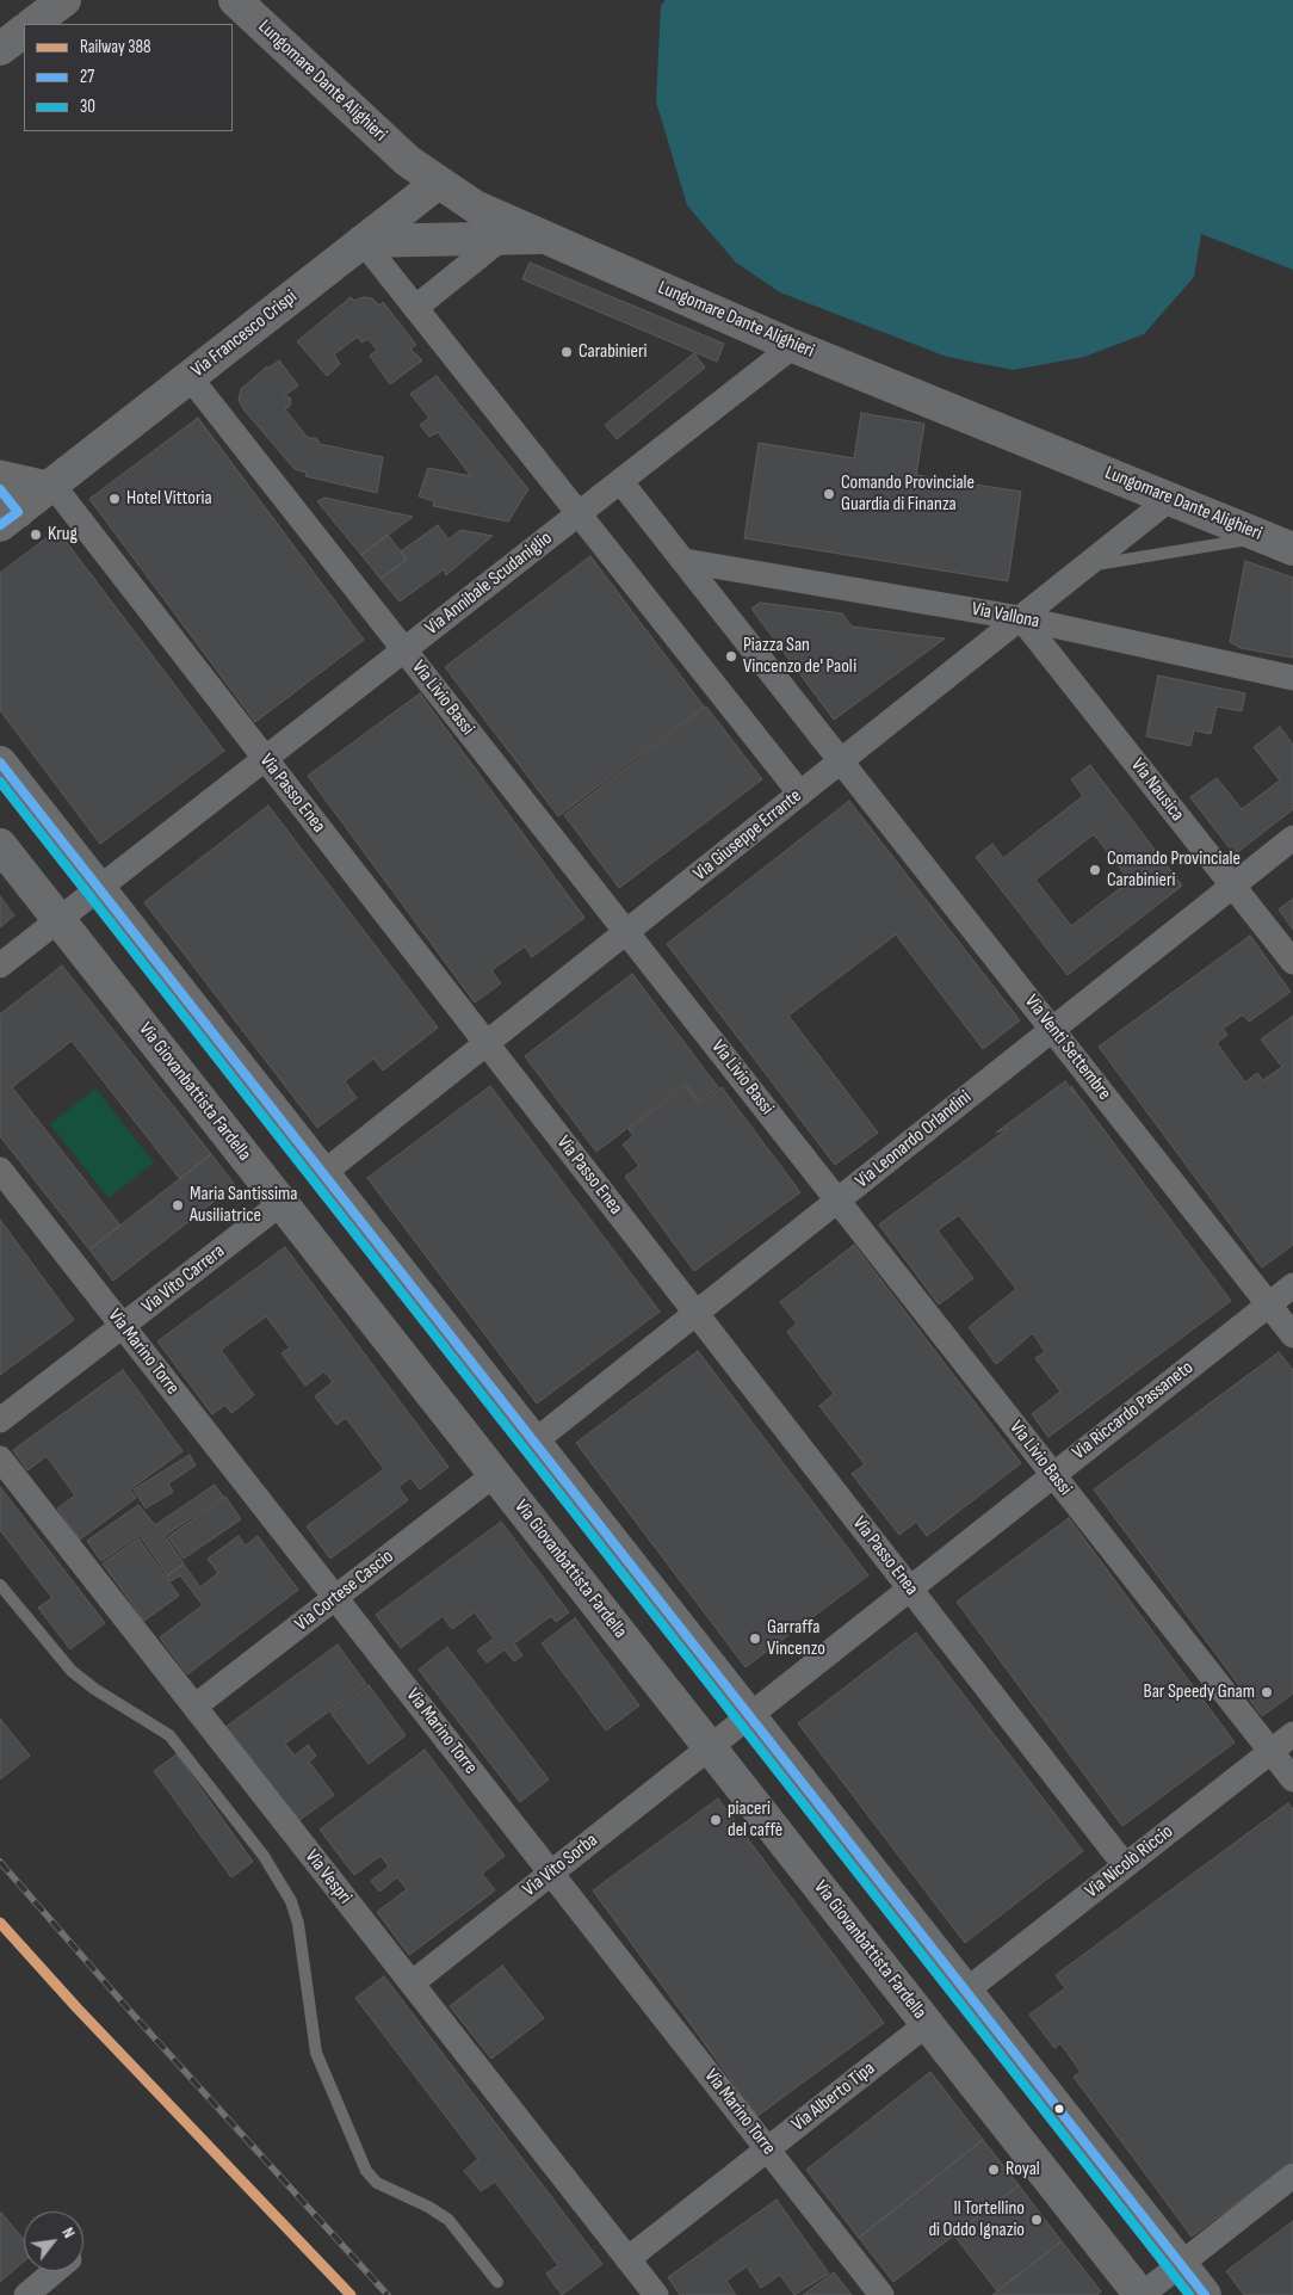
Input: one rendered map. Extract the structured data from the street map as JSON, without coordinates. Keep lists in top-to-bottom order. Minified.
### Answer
{"streets":{"main road":["Lungomare Dante Alighieri","Via Francesco Crispi","Via Giovanbattista Fardella"],"street":["Via Annibale Scudaniglio","Via Vallona","Via Livio Bassi","Via Nausica","Via Passo Enea","Via Giuseppe Errante","Via Venti Settembre","Via Leonardo Orlandini","Via Vito Carrera","Via Marino Torre","Via Riccardo Passaneto","Via Cortese Cascio","Via Nicolò Riccio","Via Vito Sorba","Via Vespri","Via Alberto Tipa"]},"crossings":[["Lungomare Dante Alighieri","Via Francesco Crispi"],["Lungomare Dante Alighieri","Via Annibale Scudaniglio"],["Lungomare Dante Alighieri","Via Giuseppe Errante"],["Via Francesco Crispi","Via Livio Bassi"],["Via Francesco Crispi","Via Passo Enea"],["Via Annibale Scudaniglio","Via Livio Bassi"],["Via Annibale Scudaniglio","Via Passo Enea"],["Via Annibale Scudaniglio","Via Venti Settembre"],["Via Annibale Scudaniglio","Via Giovanbattista Fardella"],["Via Vallona","Via Nausica"],["Via Vallona","Via Giuseppe Errante"],["Via Vallona","Via Venti Settembre"],["Via Livio Bassi","Via Giuseppe Errante"],["Via Livio Bassi","Via Leonardo Orlandini"],["Via Livio Bassi","Via Riccardo Passaneto"],["Via Livio Bassi","Via Nicolò Riccio"],["Via Nausica","Via Giuseppe Errante"],["Via Nausica","Via Leonardo Orlandini"],["Via Passo Enea","Via Giuseppe Errante"],["Via Passo Enea","Via Leonardo Orlandini"],["Via Passo Enea","Via Riccardo Passaneto"],["Via Passo Enea","Via Nicolò Riccio"],["Via Giuseppe Errante","Via Venti Settembre"],["Via Venti Settembre","Via Leonardo Orlandini"],["Via Venti Settembre","Via Riccardo Passaneto"],["Via Giovanbattista Fardella","Via Vito Carrera"],["Via Giovanbattista Fardella","Via Cortese Cascio"],["Via Giovanbattista Fardella","Via Vito Sorba"],["Via Giovanbattista Fardella","Via Alberto Tipa"],["Via Vito Carrera","Via Marino Torre"],["Via Marino Torre","Via Cortese Cascio"],["Via Marino Torre","Via Vito Sorba"],["Via Marino Torre","Via Alberto Tipa"],["Via Riccardo Passaneto","Via Vito Sorba"],["Via Cortese Cascio","Via Vespri"],["Via Vito Sorba","Via Vespri"],["Via Vespri","Via Alberto Tipa"]],"places":["Carabinieri","Comando Provinciale Guardia di Finanza","Hotel Vittoria","Krug","Piazza San Vincenzo de' Paoli","Comando Provinciale Carabinieri","Maria Santissima Ausiliatrice","Garraffa Vincenzo","Bar Speedy Gnam","piaceri del caffè","Royal","Il Tortellino di Oddo Ignazio"],"lines":["transit line 27","transit line 30","rail line 388"],"legend":["Railway 388","27","30"],"north":"top right"}
